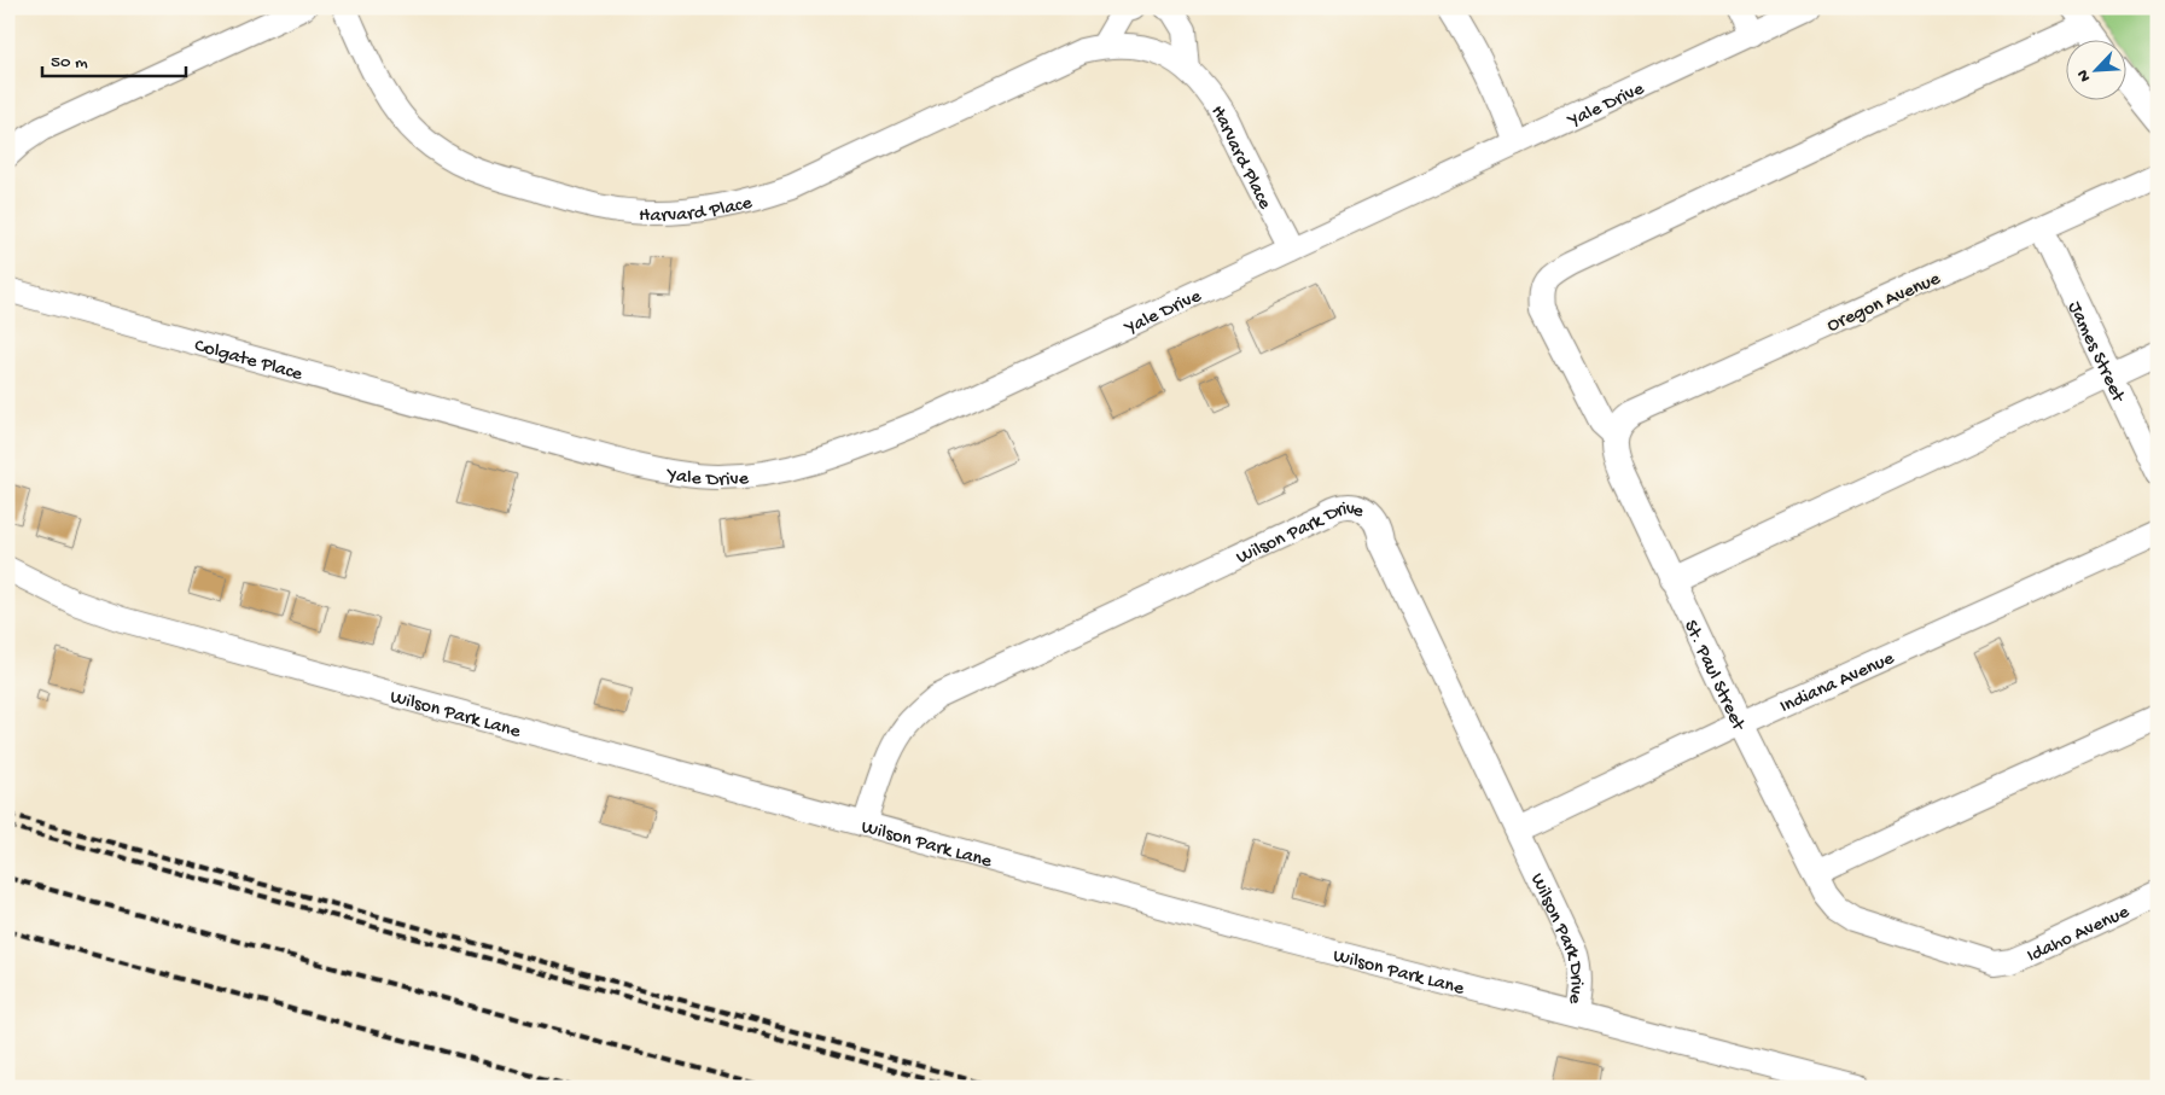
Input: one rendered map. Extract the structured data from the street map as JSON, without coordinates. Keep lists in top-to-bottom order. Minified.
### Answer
{"streets":{"street":["Yale Drive","Harvard Place","Oregon Avenue","James Street","Colgate Place","Wilson Park Drive","St. Paul Street","Indiana Avenue","Wilson Park Lane","Idaho Avenue"]},"crossings":[["Yale Drive","Harvard Place"],["Yale Drive","Colgate Place"],["Oregon Avenue","James Street"],["Oregon Avenue","St. Paul Street"],["Wilson Park Drive","Indiana Avenue"],["Wilson Park Drive","Wilson Park Lane"],["St. Paul Street","Indiana Avenue"],["St. Paul Street","Idaho Avenue"]],"scale_bar":"50 m","north":"bottom left"}
